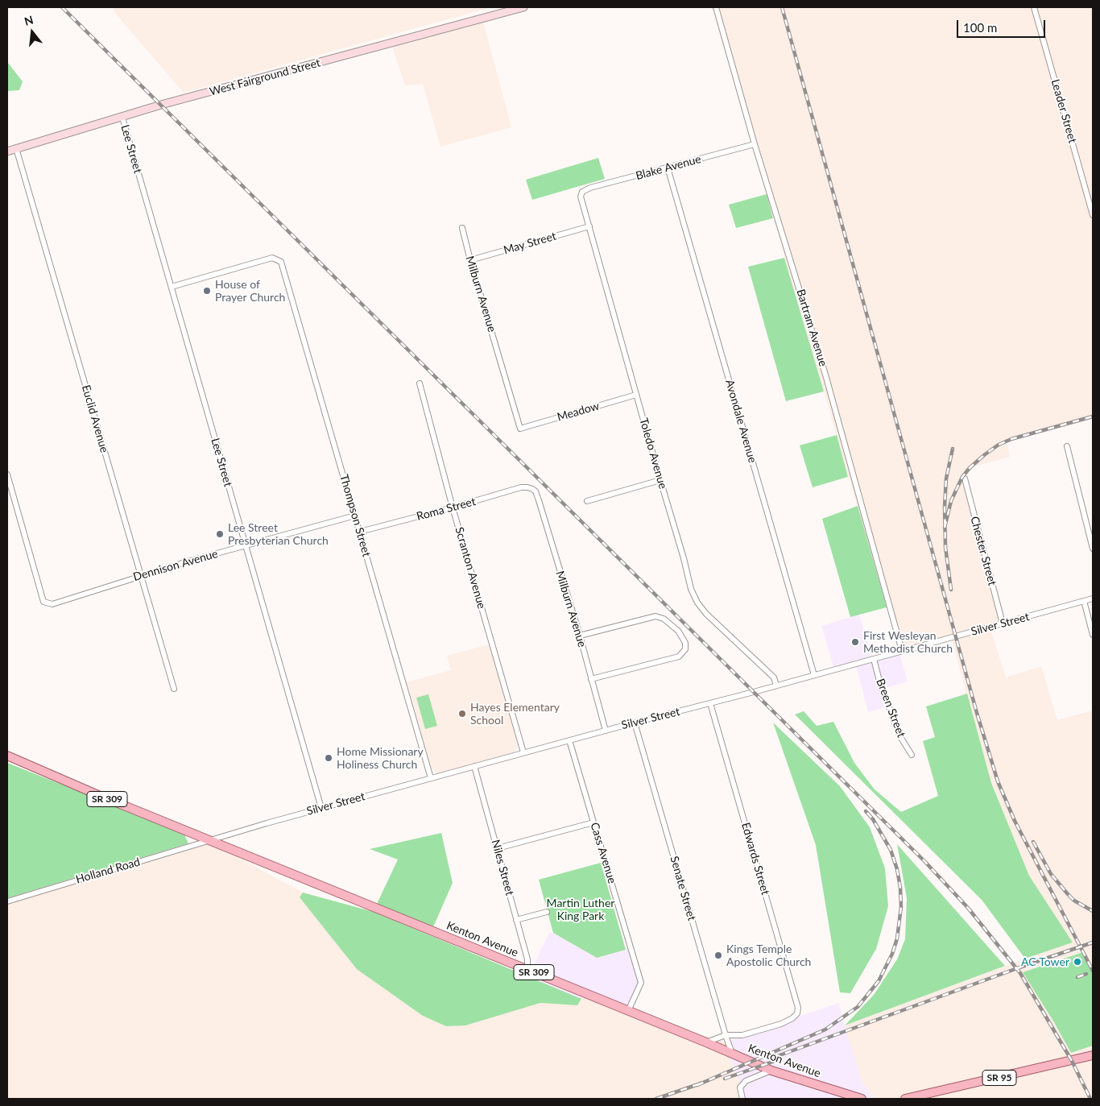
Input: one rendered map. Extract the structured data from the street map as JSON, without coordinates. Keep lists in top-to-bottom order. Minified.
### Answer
{"streets":{"main road":["SR 309","Kenton Avenue","SR 95"],"street":["West Fairground Street","Leader Street","Lee Street","Blake Avenue","May Street","Milburn Avenue","Bartram Avenue","Meadow","Euclid Avenue","Avondale Avenue","Toledo Avenue","Roma Street","Thompson Street","Chester Street","Dennison Avenue","Scranton Avenue","Silver Street","Breen Street","Cass Avenue","Edwards Street","Niles Street","Holland Road","Senate Street"]},"crossings":[["West Fairground Street","Lee Street"],["West Fairground Street","Euclid Avenue"],["Lee Street","Thompson Street"],["Lee Street","Dennison Avenue"],["Lee Street","Silver Street"],["Blake Avenue","Bartram Avenue"],["Blake Avenue","Avondale Avenue"],["Blake Avenue","Toledo Avenue"],["May Street","Milburn Avenue"],["May Street","Toledo Avenue"],["Milburn Avenue","Meadow"],["Milburn Avenue","Roma Street"],["Milburn Avenue","Silver Street"],["Bartram Avenue","Silver Street"],["Meadow","Toledo Avenue"],["Euclid Avenue","Dennison Avenue"],["Avondale Avenue","Silver Street"],["Toledo Avenue","Silver Street"],["Roma Street","Thompson Street"],["Roma Street","Scranton Avenue"],["Thompson Street","Dennison Avenue"],["Thompson Street","Silver Street"],["Chester Street","Silver Street"],["Scranton Avenue","Silver Street"],["Silver Street","Breen Street"],["Silver Street","SR 309"],["Silver Street","Cass Avenue"],["Silver Street","Edwards Street"],["Silver Street","Niles Street"],["Silver Street","Holland Road"],["Silver Street","Senate Street"],["Silver Street","Kenton Avenue"],["SR 309","Holland Road"],["SR 309","Kenton Avenue"],["Cass Avenue","Kenton Avenue"],["Edwards Street","Senate Street"],["Niles Street","Kenton Avenue"],["Holland Road","Kenton Avenue"],["Senate Street","Kenton Avenue"]],"parks":["Martin Luther King Park"],"places":["House of Prayer Church","Lee Street Presbyterian Church","First Wesleyan Methodist Church","Hayes Elementary School","Home Missionary Holiness Church","Kings Temple Apostolic Church","AC Tower"],"scale_bar":"100 m","north":"top"}
